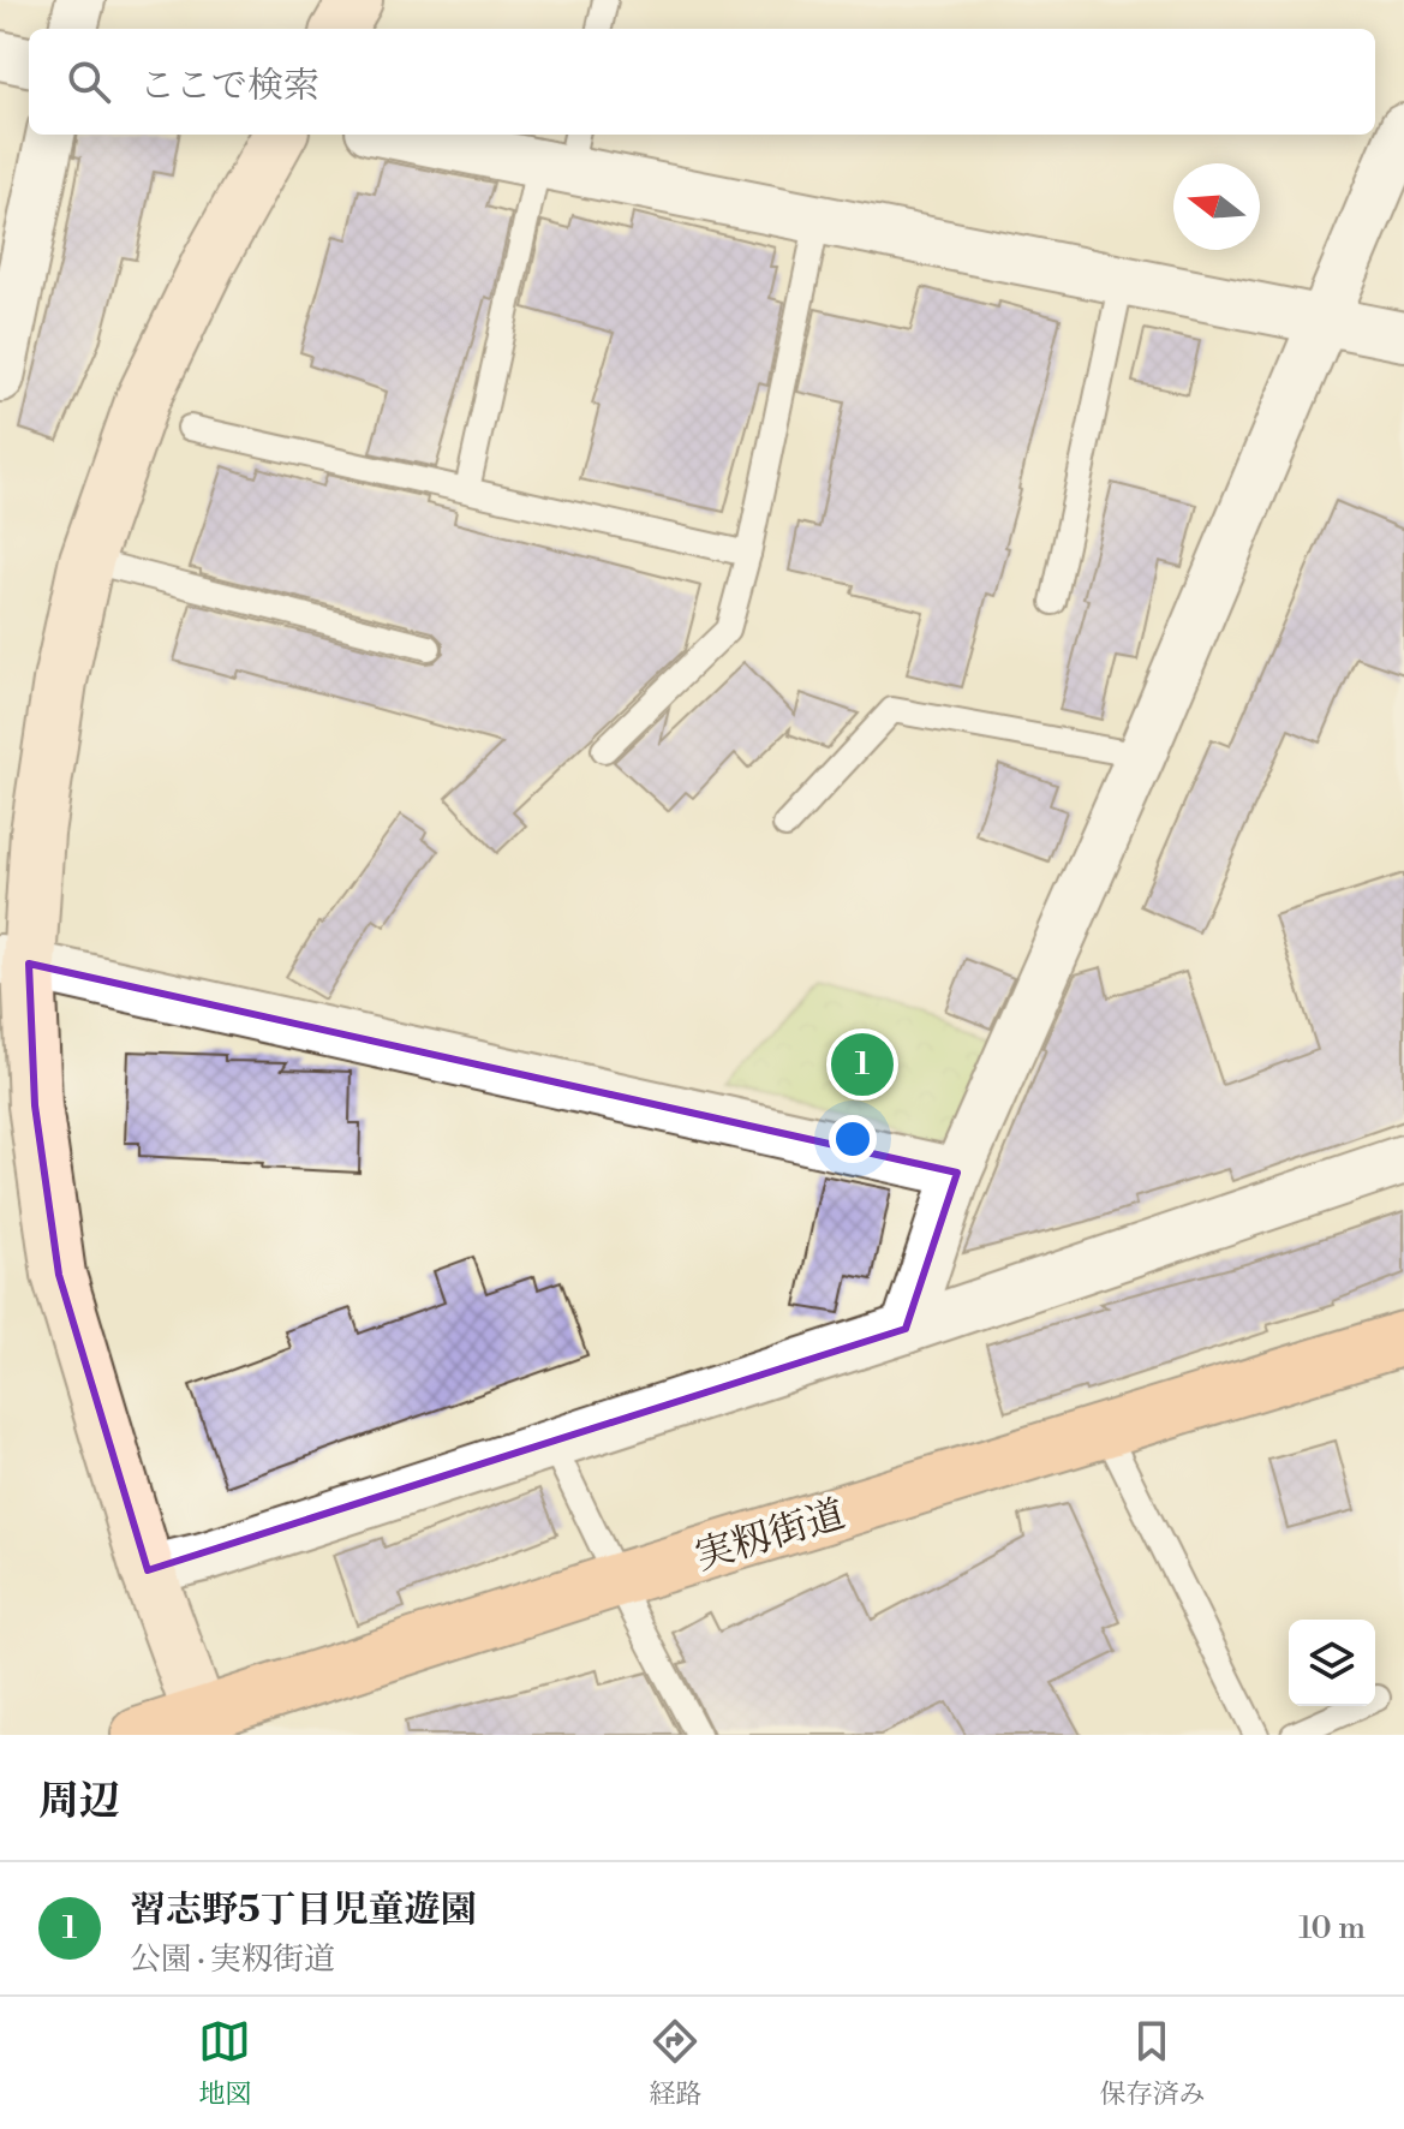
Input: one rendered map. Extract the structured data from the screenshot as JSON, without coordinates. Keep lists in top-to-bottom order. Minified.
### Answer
{"streets":{"main road":["実籾街道"]},"north":"left","page":{"search":"ここで検索","pins":"1","heading":"周辺","list":[{"mark":"1","name":"習志野5丁目児童遊園","note":"公園 · 実籾街道","value":"10 m"}],"nav":["地図","経路","保存済み"]}}
